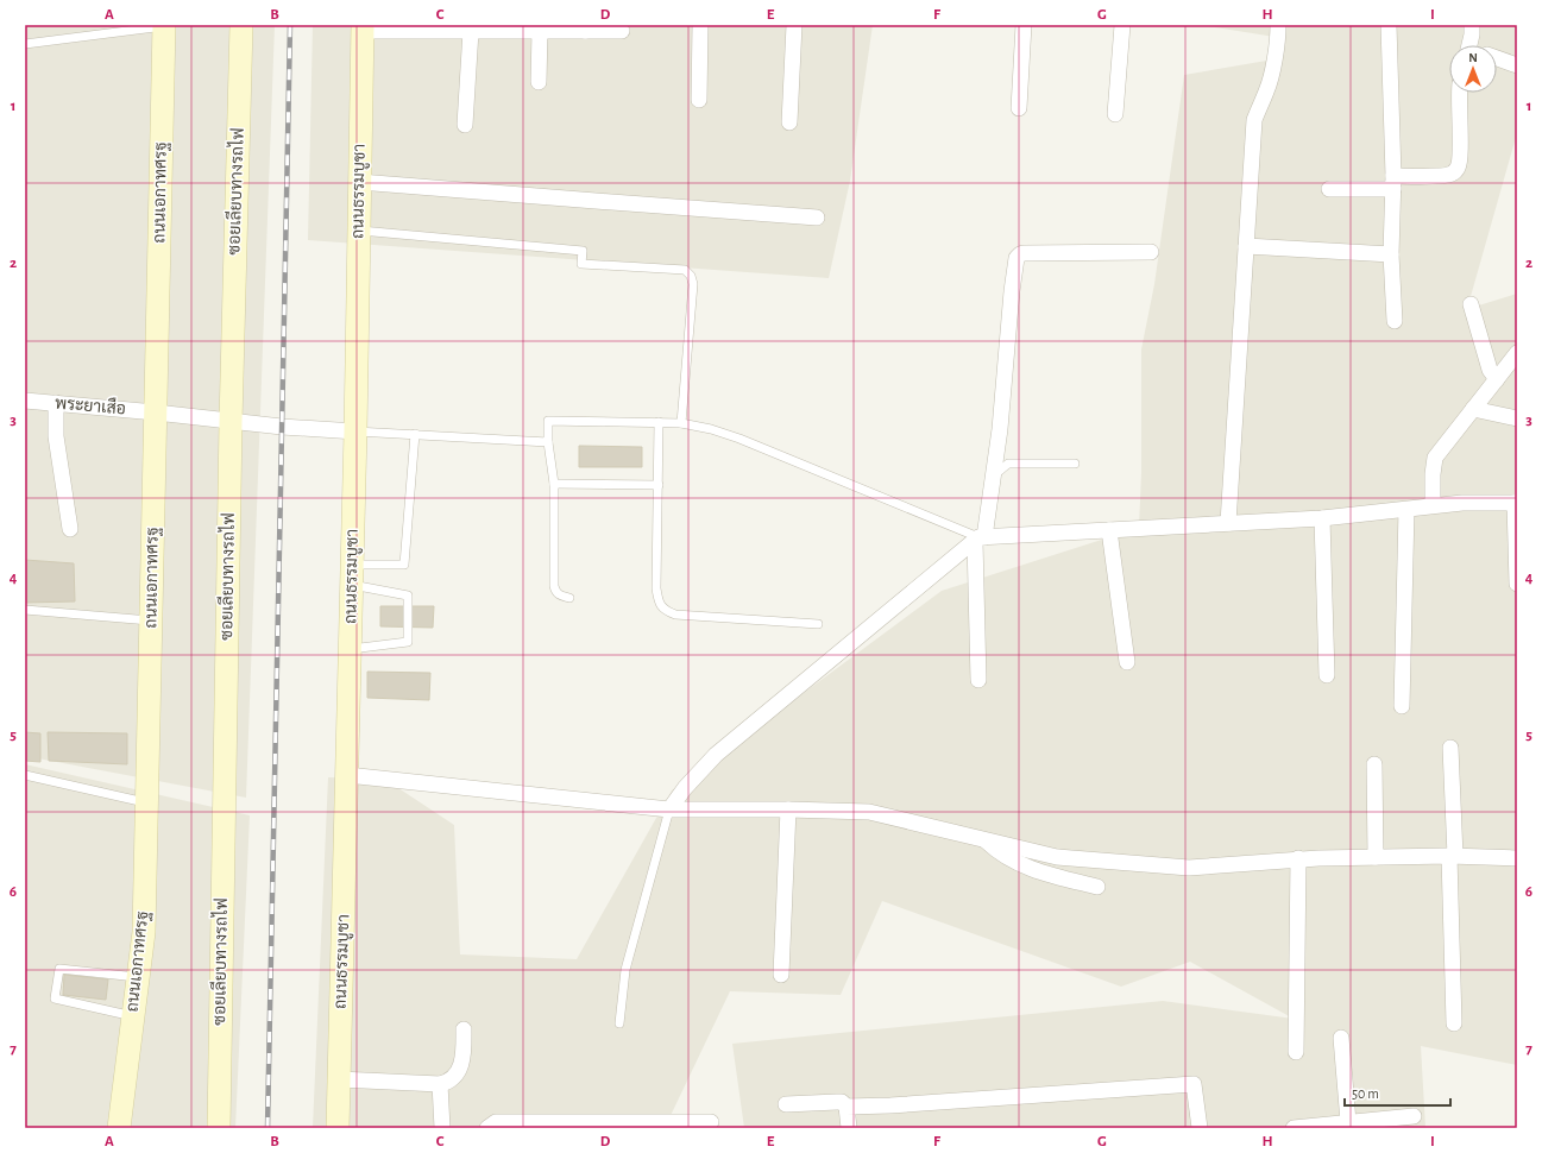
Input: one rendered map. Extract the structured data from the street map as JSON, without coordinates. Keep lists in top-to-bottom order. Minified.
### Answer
{"streets":{"main road":["ซอยเลียบทางรถไฟ","ถนนธรรมบูชา","ถนนเอกาทศรฐ"],"street":["พระยาเสือ"]},"crossings":[["ซอยเลียบทางรถไฟ","พระยาเสือ"],["ถนนธรรมบูชา","พระยาเสือ"],["ถนนเอกาทศรฐ","พระยาเสือ"]],"scale_bar":"50 m","north":"top","grid":{"columns":["A","B","C","D","E","F","G","H","I"],"rows":["1","2","3","4","5","6","7"]}}
